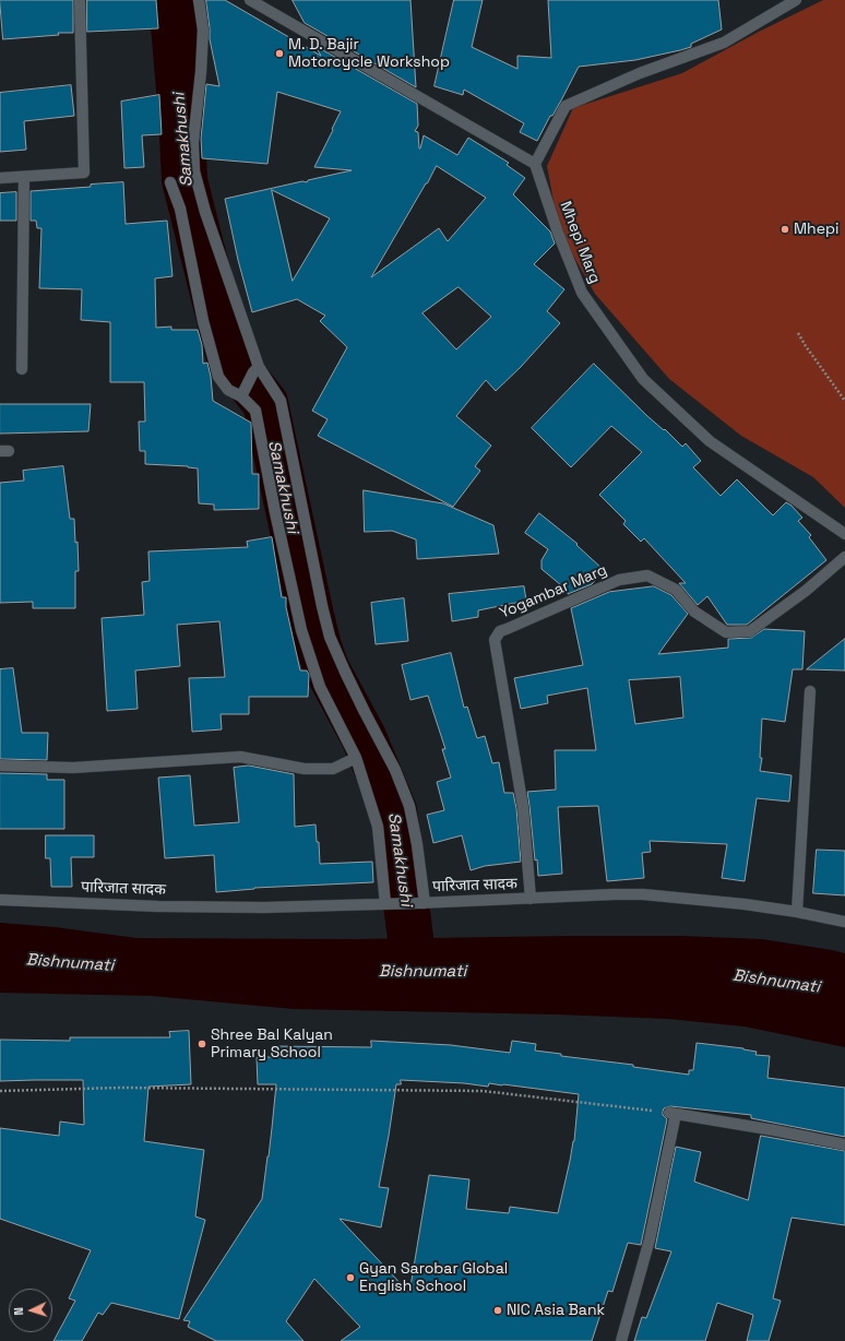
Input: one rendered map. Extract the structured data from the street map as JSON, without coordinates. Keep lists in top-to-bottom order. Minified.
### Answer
{"streets":{"street":["Mhepi Marg","Yogambar Marg","पारिजात सादक"]},"crossings":[["Yogambar Marg","पारिजात सादक"]],"water":["Samakhushi","Bishnumati"],"places":["M. D. Bajir Motorcycle Workshop","Mhepi","Shree Bal Kalyan Primary School","Gyan Sarobar Global English School","NIC Asia Bank"],"north":"left"}
